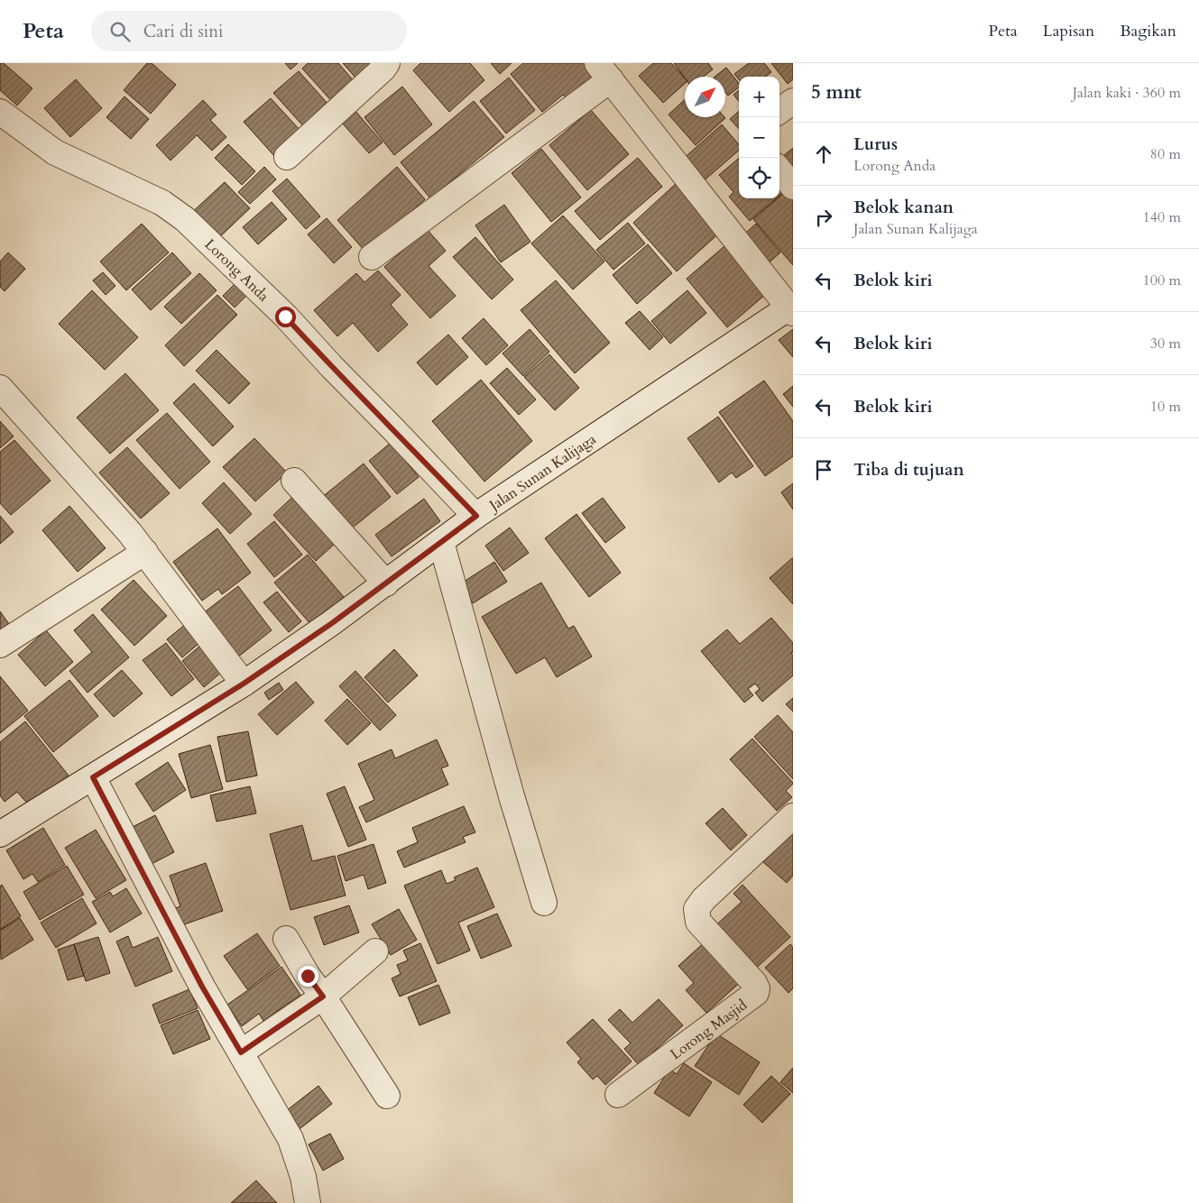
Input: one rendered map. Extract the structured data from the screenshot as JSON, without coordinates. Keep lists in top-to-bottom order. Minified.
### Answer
{"streets":{"street":["Lorong Anda","Jalan Sunan Kalijaga","Lorong Masjid"]},"crossings":[["Lorong Anda","Jalan Sunan Kalijaga"]],"north":"top right","page":{"header":"Peta","search":"Cari di sini","nav":["Peta","Lapisan","Bagikan"],"heading":["5 mnt","Jalan kaki · 360 m"],"map_buttons":["+","−"],"list":[["Lurus","Lorong Anda","80 m"],["Belok kanan","Jalan Sunan Kalijaga","140 m"],["Belok kiri","100 m"],["Belok kiri","30 m"],["Belok kiri","10 m"],"Tiba di tujuan"]}}
